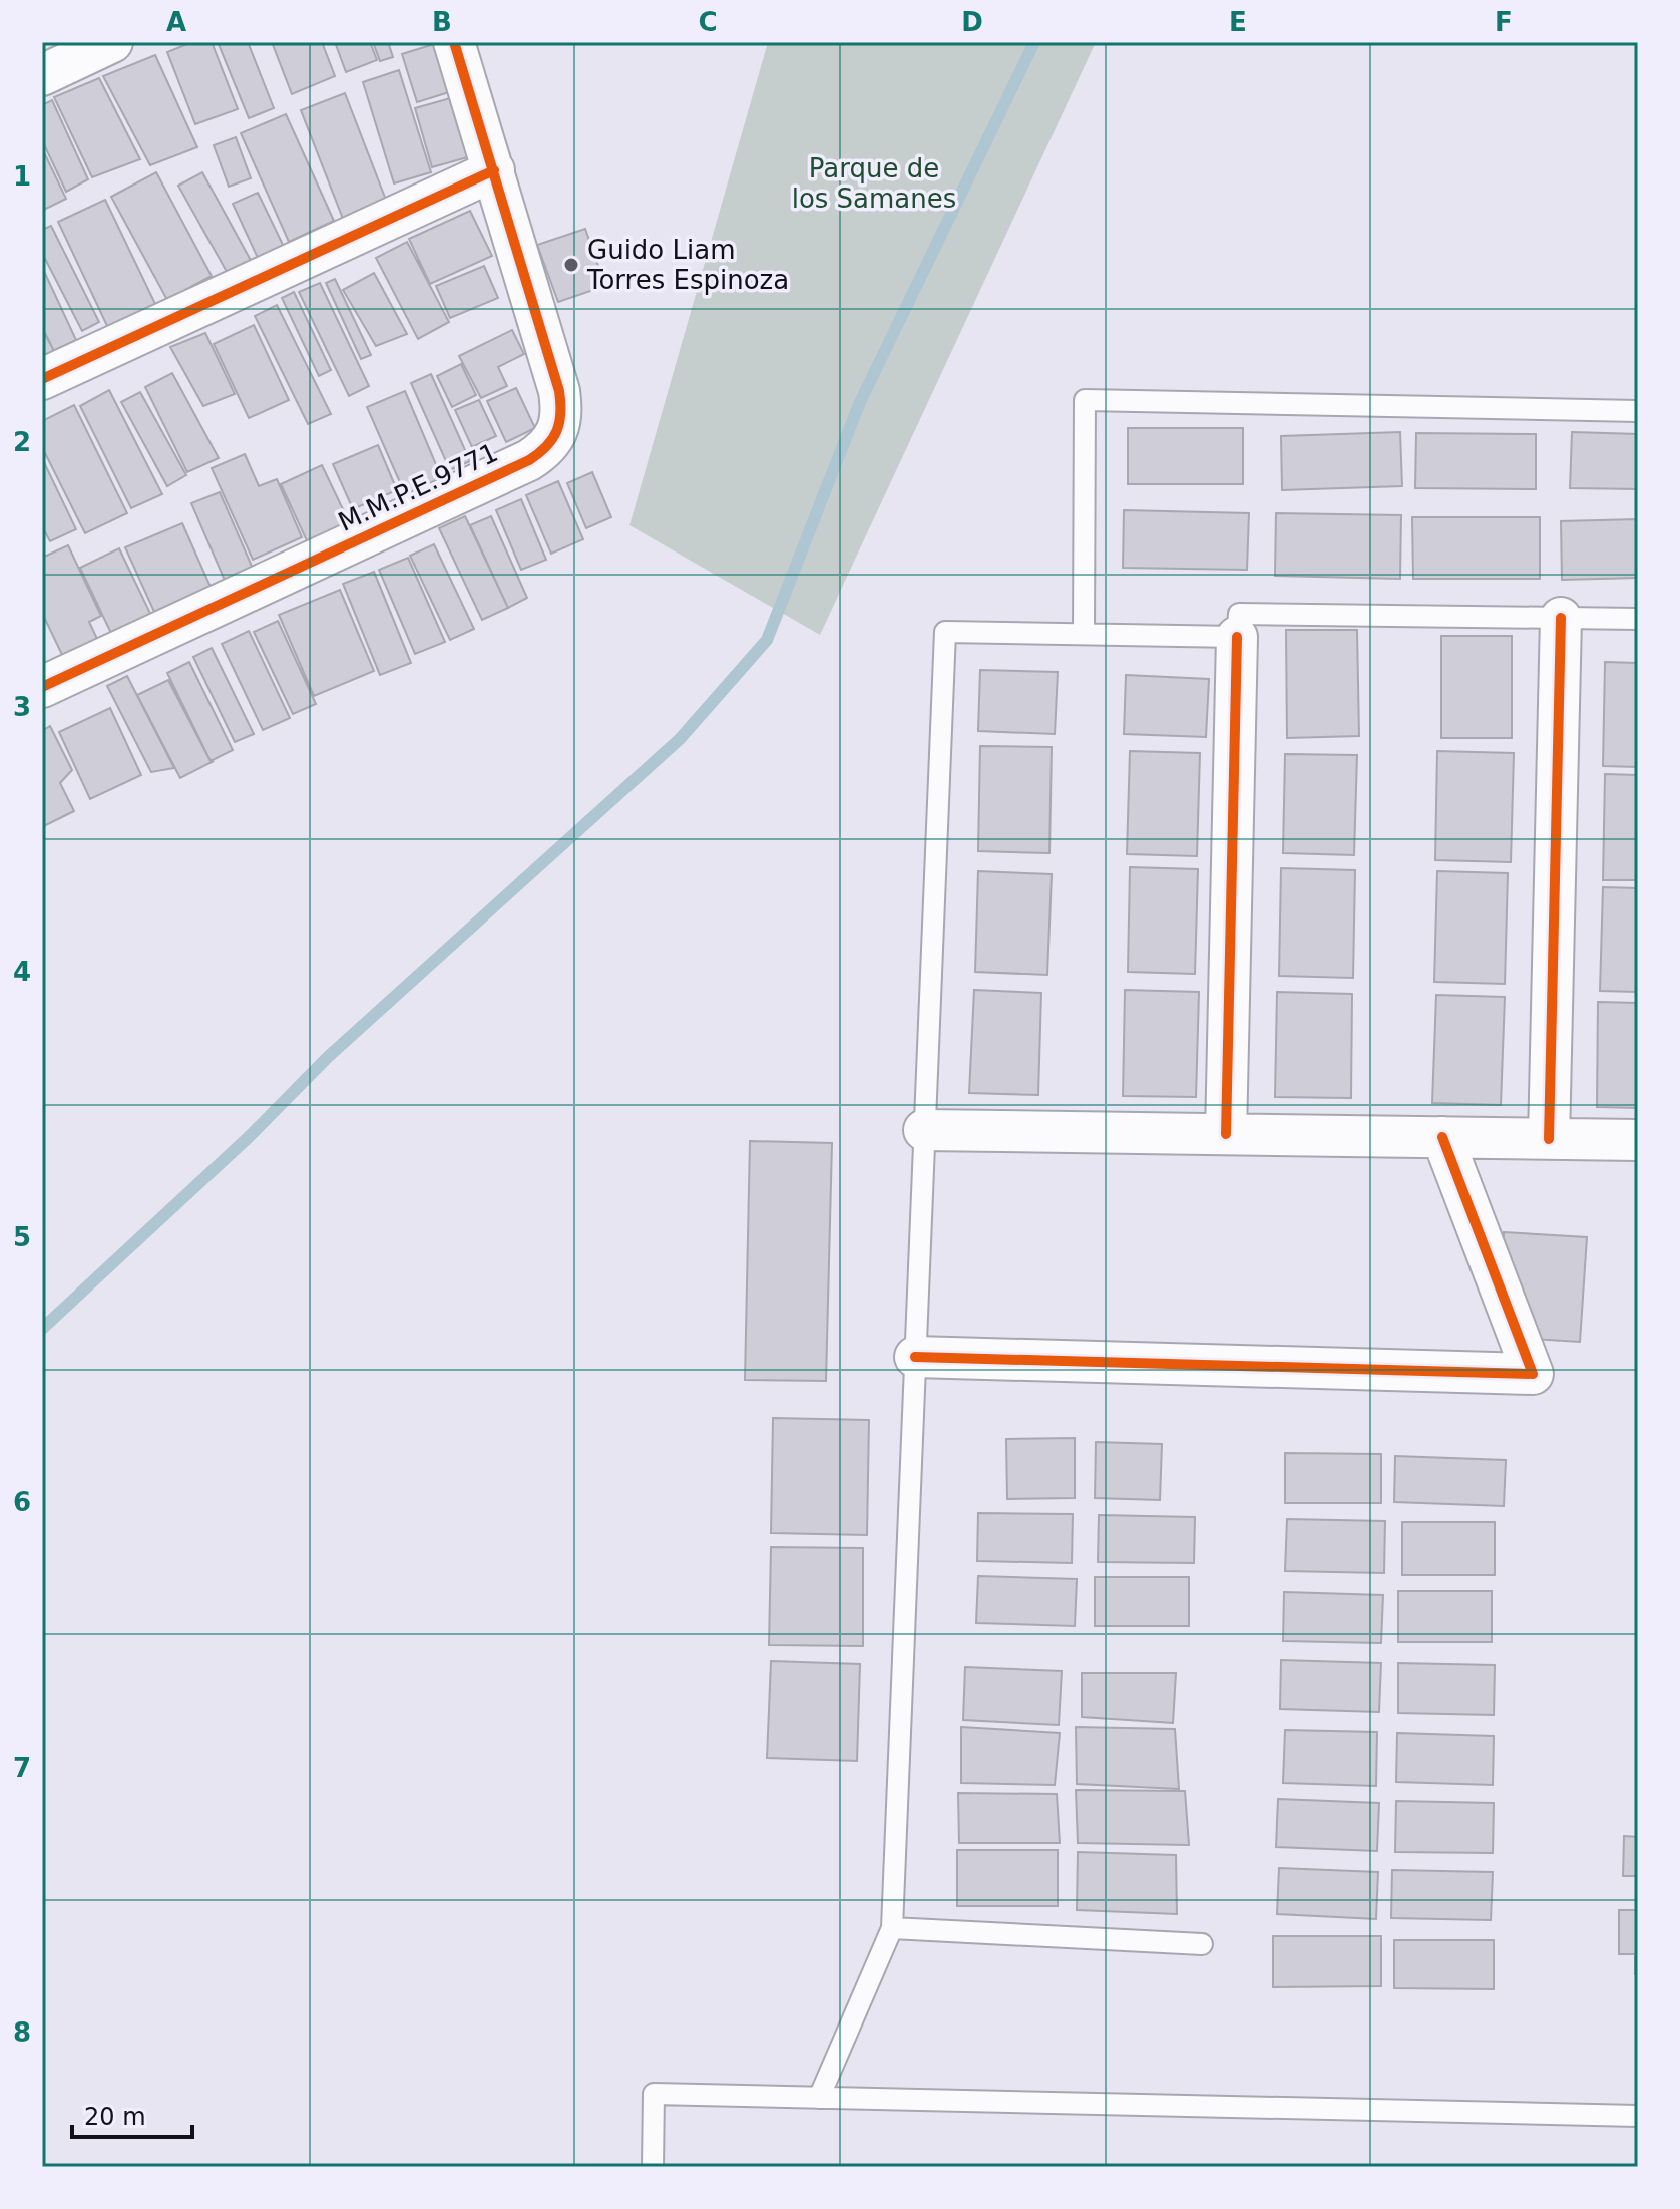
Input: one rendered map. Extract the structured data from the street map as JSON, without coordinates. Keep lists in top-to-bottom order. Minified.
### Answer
{"streets":{"street":["M.M.P.E.9771"]},"parks":["Parque de los Samanes"],"places":["Guido Liam Torres Espinoza"],"scale_bar":"20 m","grid":{"columns":["A","B","C","D","E","F"],"rows":["1","2","3","4","5","6","7","8"]}}
